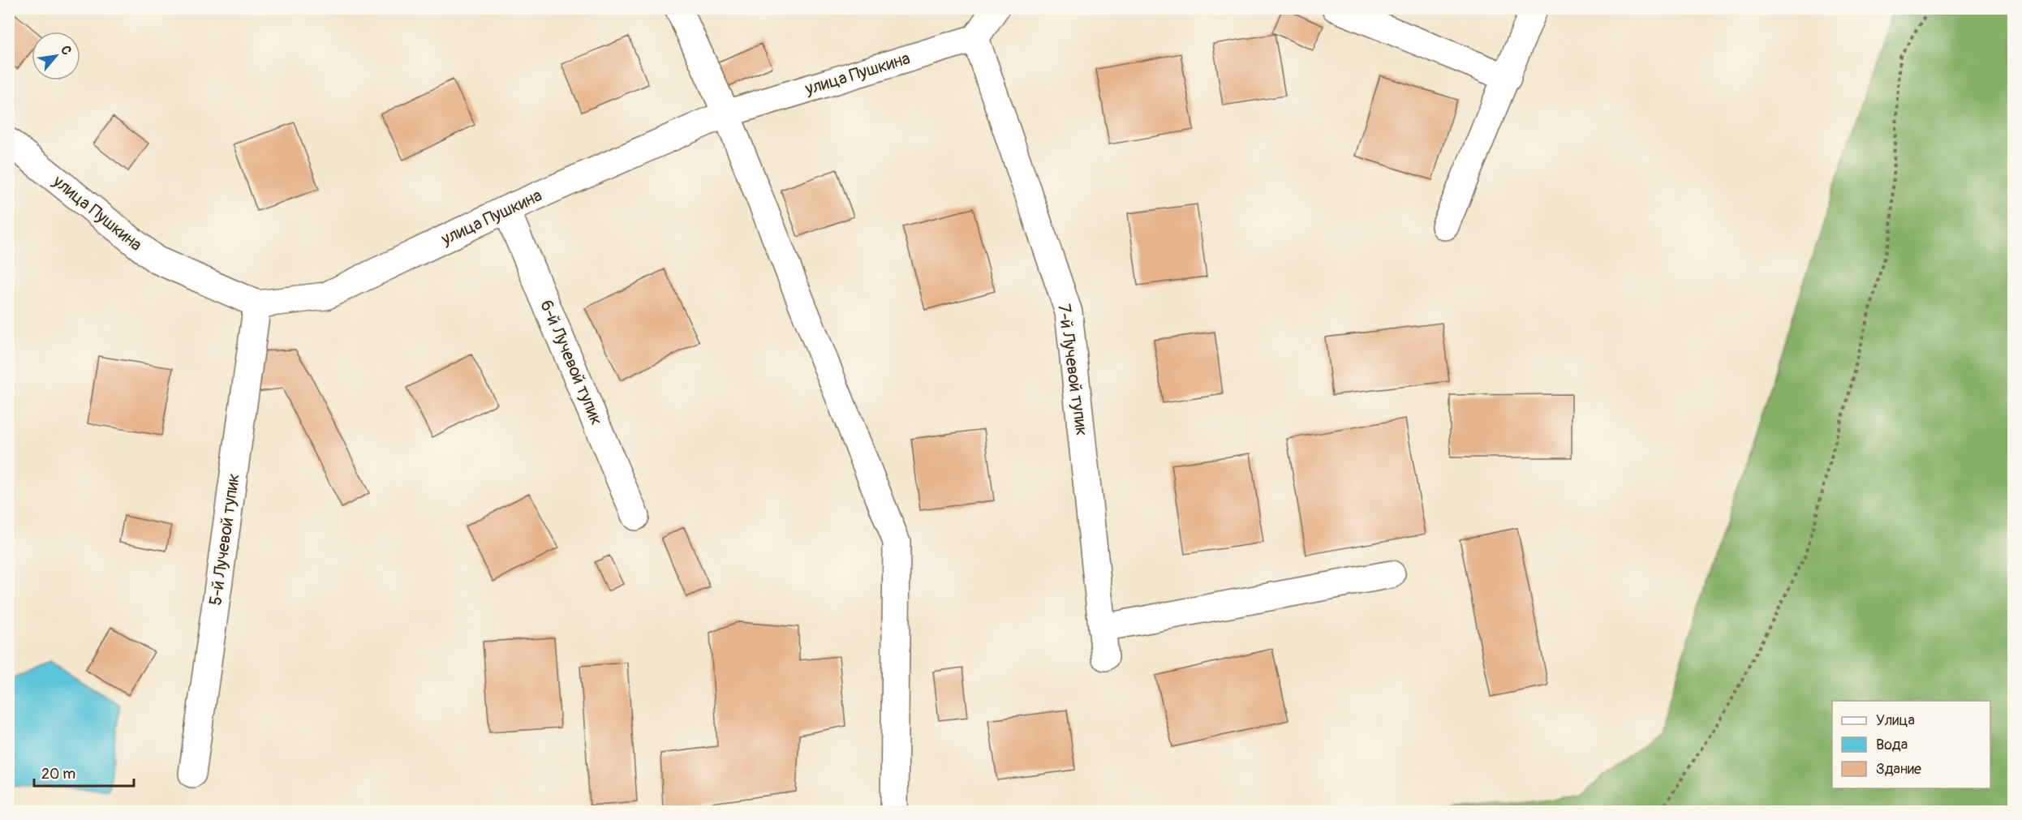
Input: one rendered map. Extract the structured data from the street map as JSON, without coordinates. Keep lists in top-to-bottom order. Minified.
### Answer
{"streets":{"street":["улица Пушкина","6-й Лучевой тупик","7-й Лучевой тупик","5-й Лучевой тупик"]},"crossings":[["улица Пушкина","6-й Лучевой тупик"],["улица Пушкина","7-й Лучевой тупик"],["улица Пушкина","5-й Лучевой тупик"]],"legend":["Улица","Вода","Здание"],"scale_bar":"20 m","north":"top right"}
